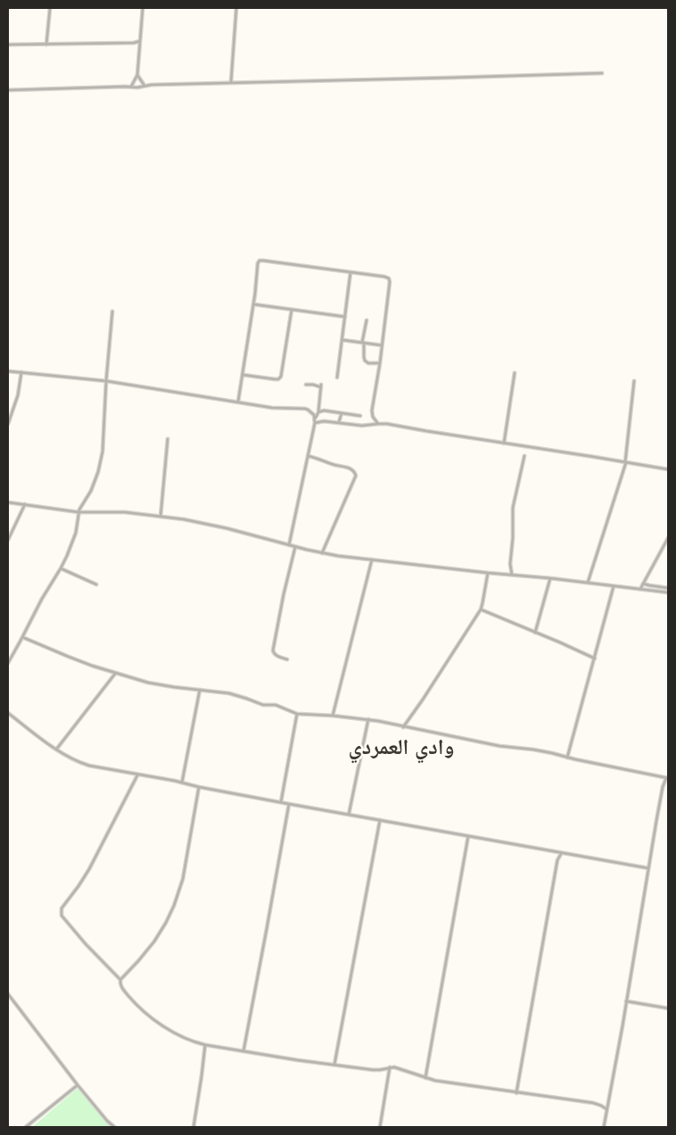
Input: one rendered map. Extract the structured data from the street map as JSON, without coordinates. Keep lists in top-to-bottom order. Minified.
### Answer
{"districts":["وادي العمردي"]}
